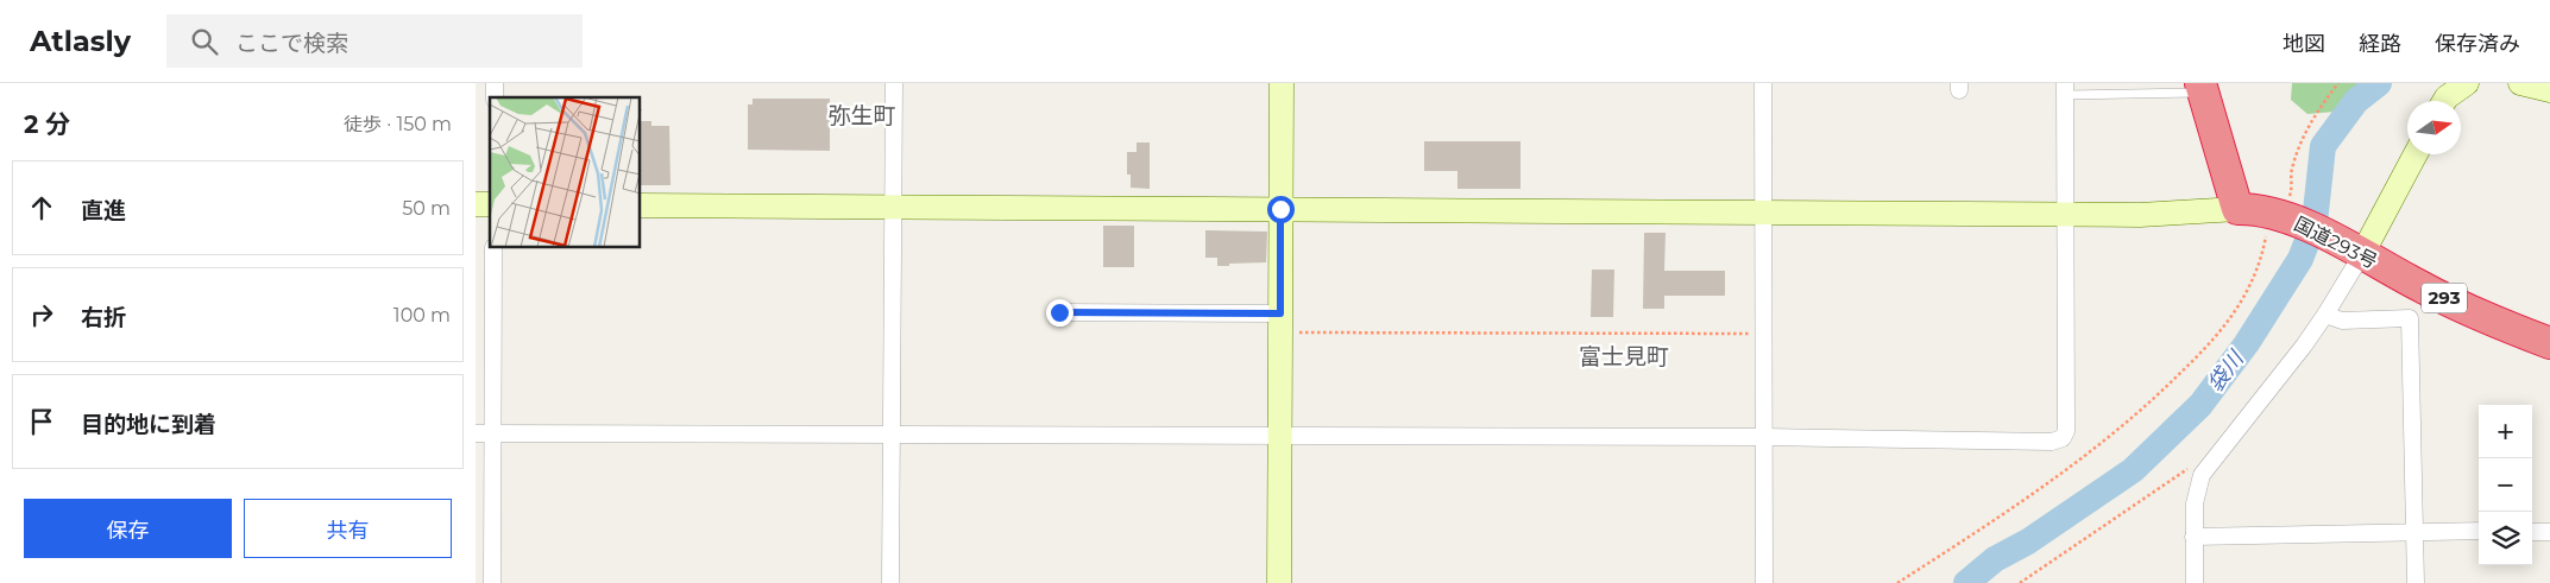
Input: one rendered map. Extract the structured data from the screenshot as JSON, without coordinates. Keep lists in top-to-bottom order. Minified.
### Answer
{"streets":{"highway":["国道293号","293"]},"districts":["弥生町","富士見町"],"water":["袋川"],"north":"right","page":{"header":"Atlasly","search":"ここで検索","nav":["地図","経路","保存済み"],"heading":["2 分","徒歩 · 150 m"],"list":[["直進","50 m"],["右折","100 m"],"目的地に到着"],"map_buttons":["+","−"],"buttons":["保存","共有"]}}
